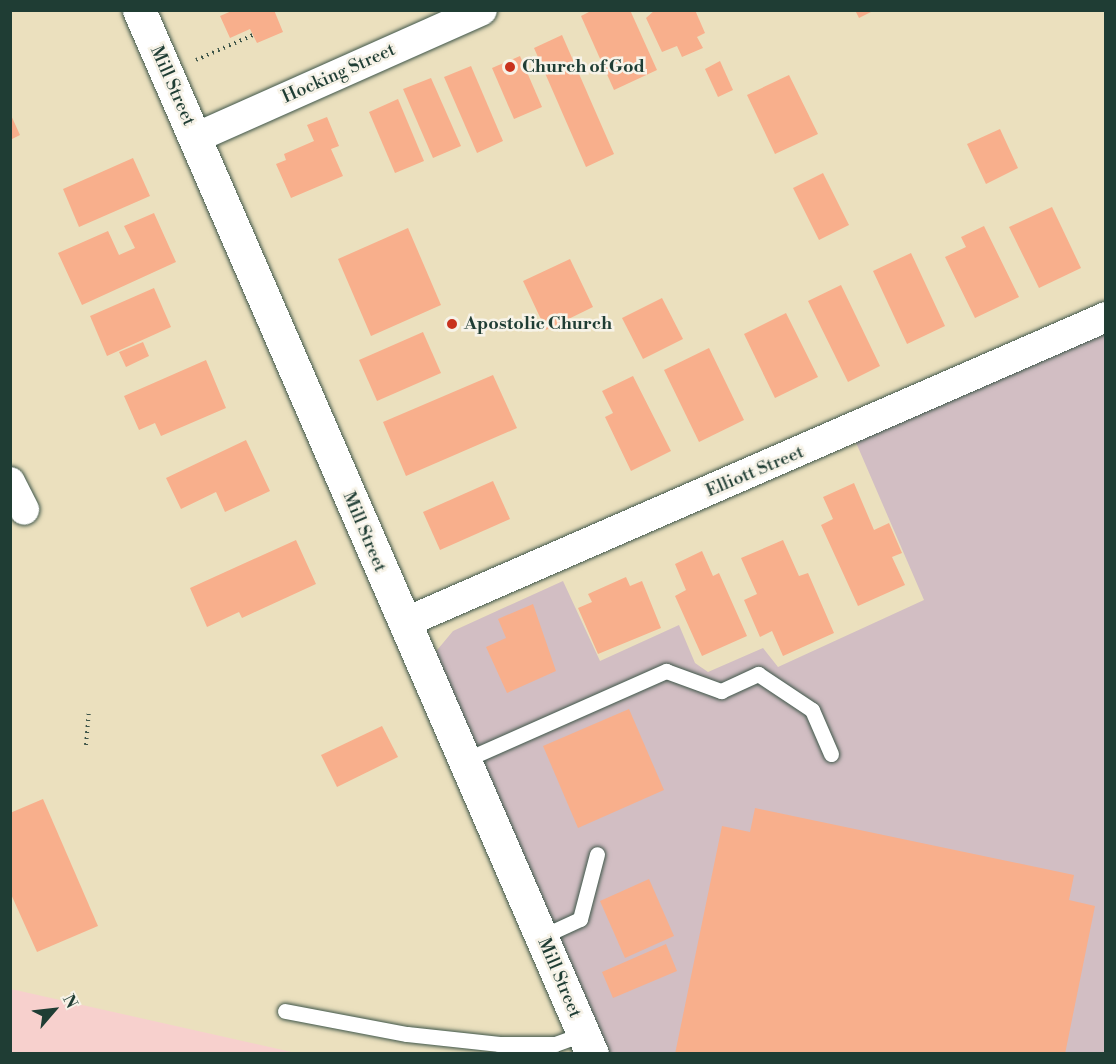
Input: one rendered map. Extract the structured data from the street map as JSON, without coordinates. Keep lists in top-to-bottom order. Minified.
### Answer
{"streets":{"street":["Hocking Street","Mill Street","Elliott Street"]},"crossings":[["Hocking Street","Mill Street"],["Mill Street","Elliott Street"]],"places":["Church of God","Apostolic Church"],"north":"top right"}
